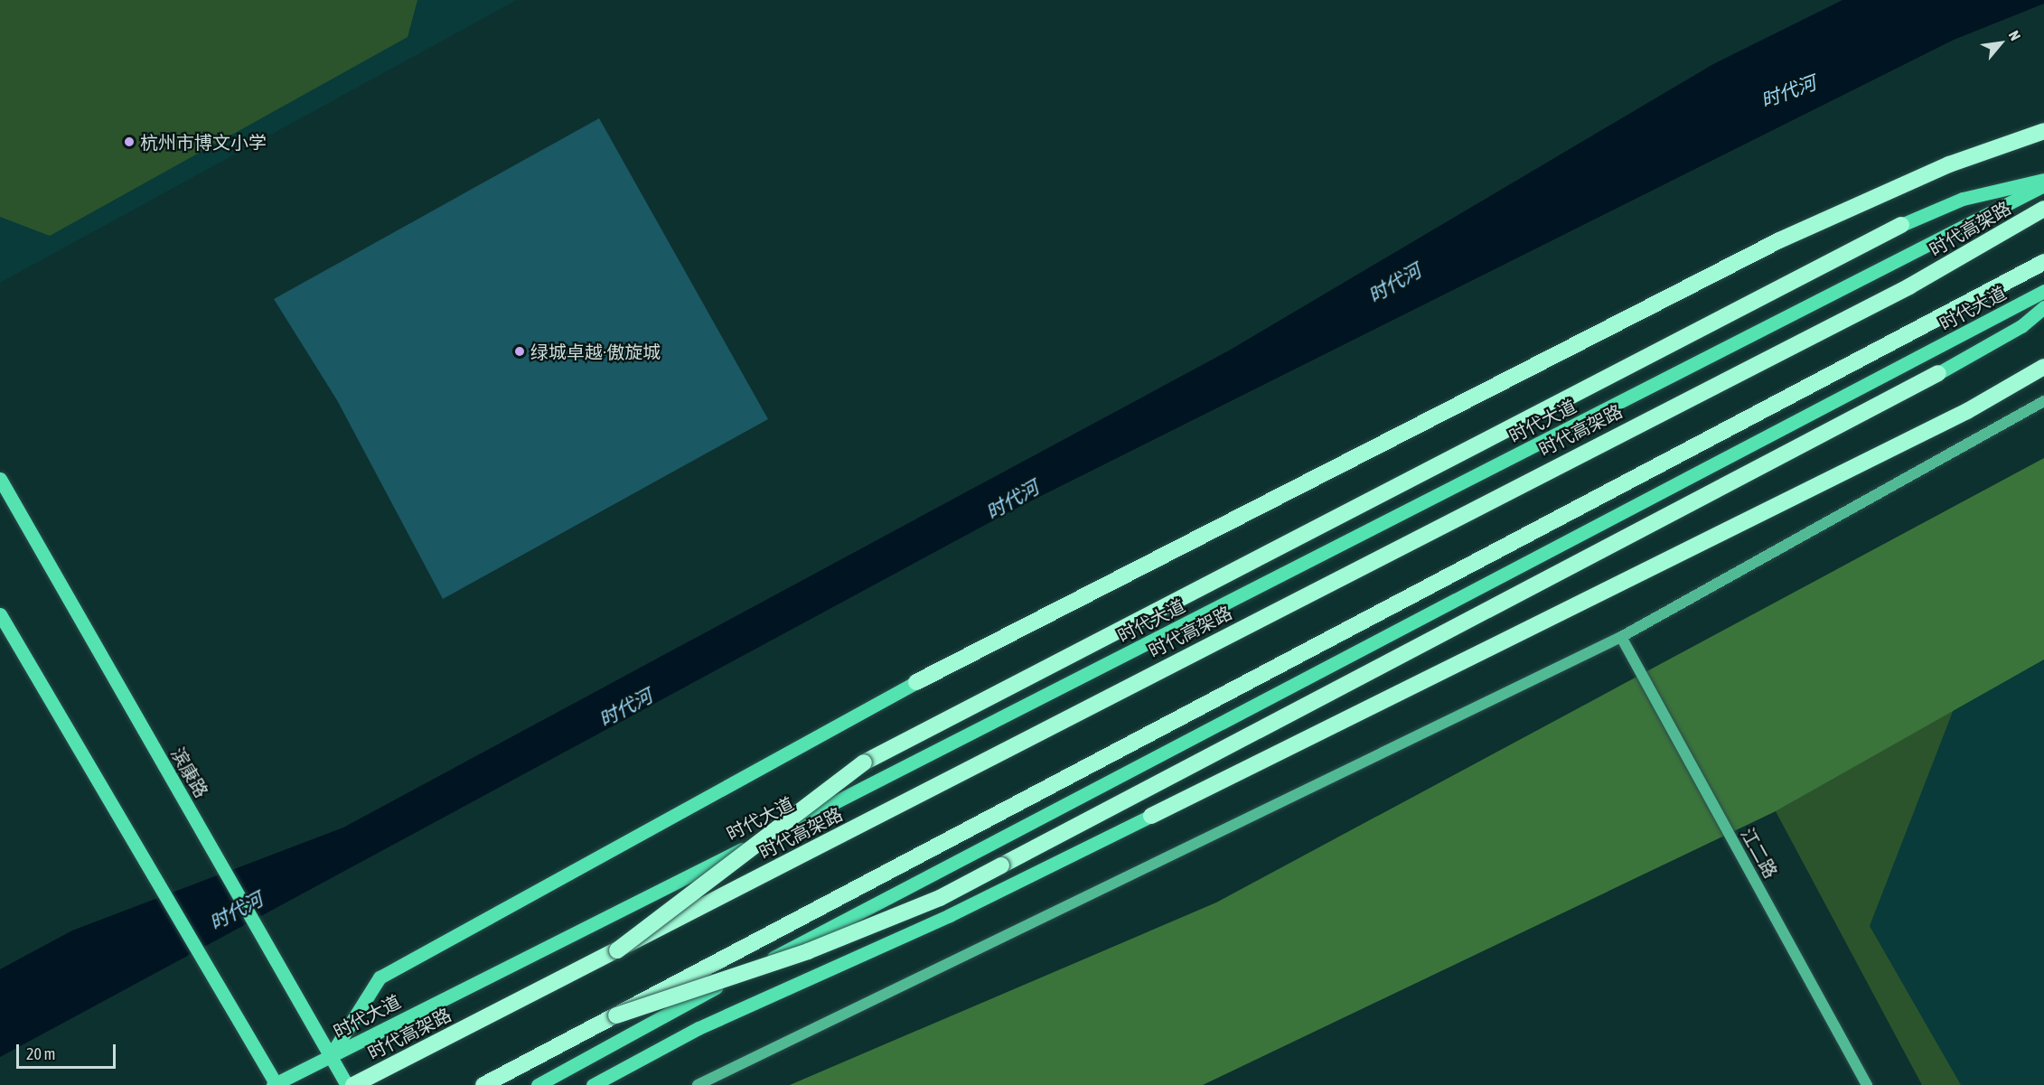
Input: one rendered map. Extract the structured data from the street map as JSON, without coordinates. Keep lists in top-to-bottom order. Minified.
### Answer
{"streets":{"highway":["时代高架路"],"main road":["时代大道","滨康路","江二路"]},"crossings":[["时代大道","滨康路"]],"water":["时代河"],"places":["杭州市博文小学","绿城卓越·傲旋城"],"scale_bar":"20 m","north":"top right"}
